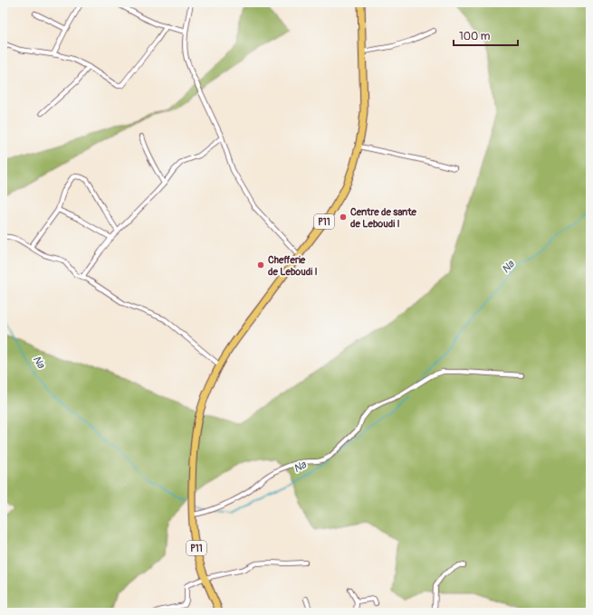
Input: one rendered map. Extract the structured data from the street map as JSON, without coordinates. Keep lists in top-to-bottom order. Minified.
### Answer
{"streets":{"main road":["P11"]},"water":["Na"],"places":["Centre de sante de Leboudi I","Chefferie de Leboudi I"],"scale_bar":"100 m"}
